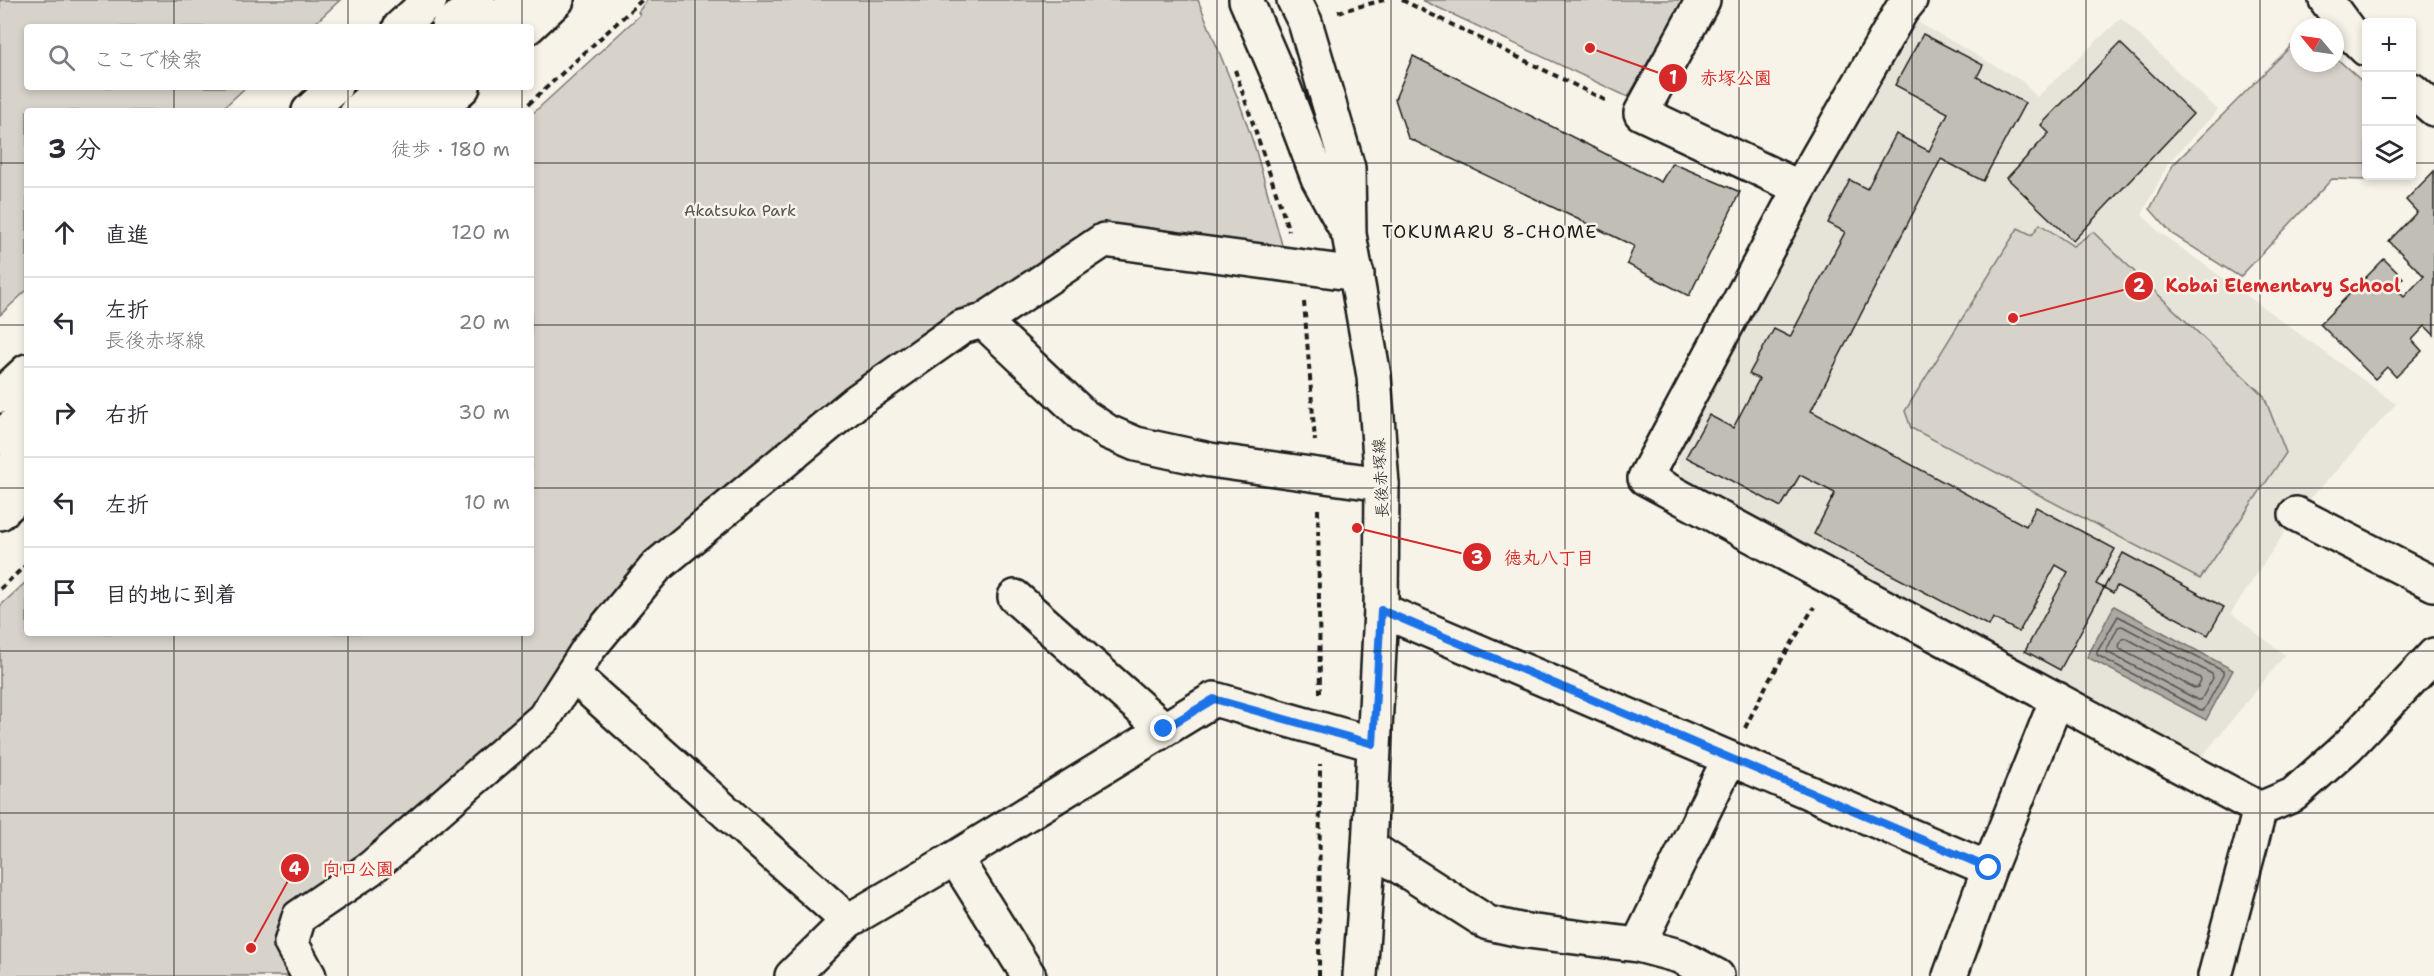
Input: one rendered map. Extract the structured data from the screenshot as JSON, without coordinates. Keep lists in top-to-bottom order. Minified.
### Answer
{"streets":{"main road":["長後赤塚線"]},"districts":["TOKUMARU 8-CHOME"],"parks":["Akatsuka Park"],"places":["赤塚公園","Kobai Elementary School","徳丸八丁目","向口公園"],"north":"top left","page":{"map_buttons":["+","−"],"search":"ここで検索","heading":["3 分","徒歩 · 180 m"],"list":[["直進","120 m"],["左折","長後赤塚線","20 m"],["右折","30 m"],["左折","10 m"],"目的地に到着"]}}
